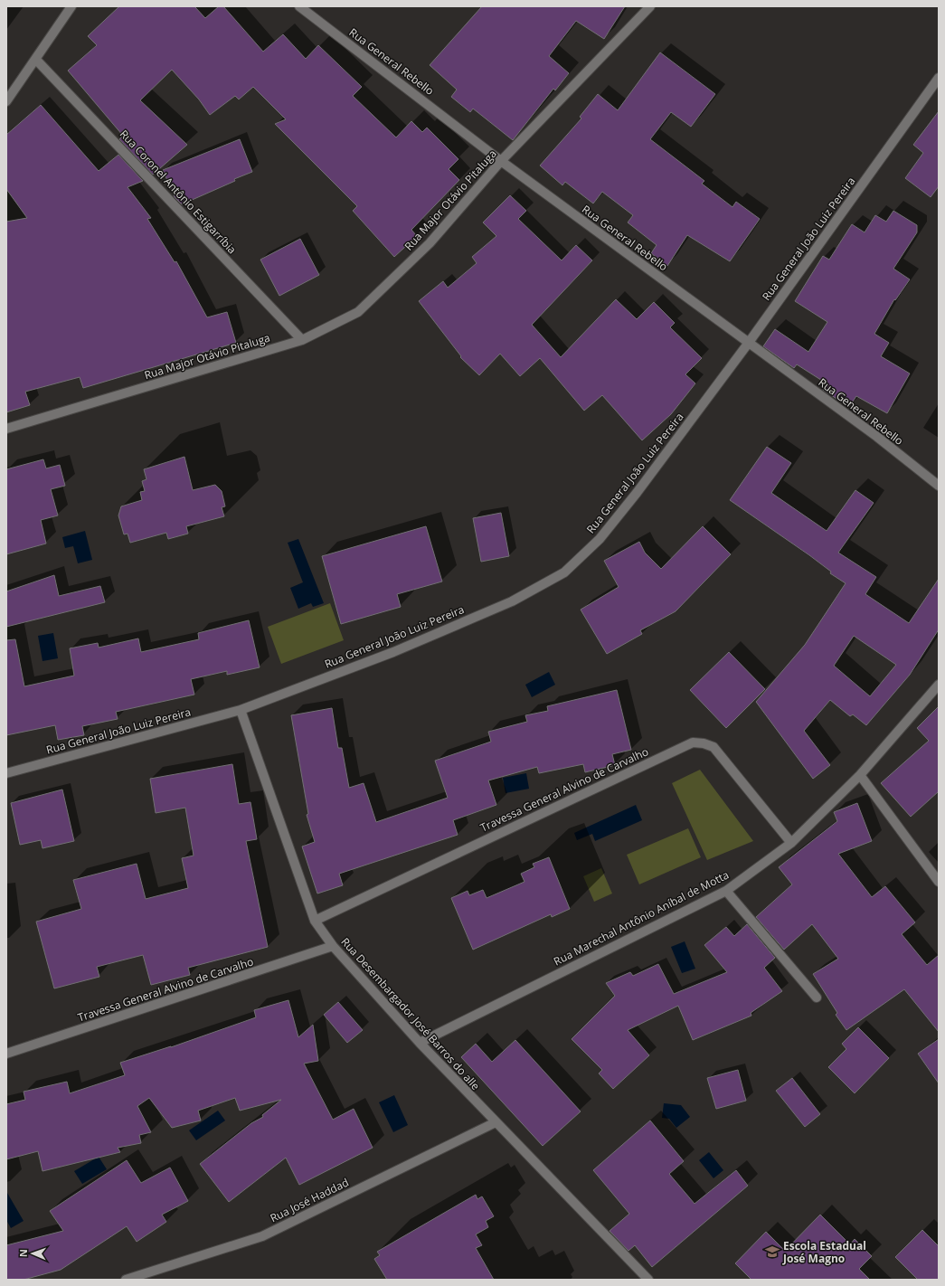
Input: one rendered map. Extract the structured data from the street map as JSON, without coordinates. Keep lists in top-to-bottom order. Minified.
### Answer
{"streets":{"street":["Rua General Rebello","Rua Coronel Antônio Estigarríbia","Rua Major Otávio Pitaluga","Rua General João Luiz Pereira","Travessa General Alvino de Carvalho","Rua Marechal Antônio Aníbal de Motta","Rua Desembargador José Barros do alle","Rua José Haddad"]},"crossings":[["Rua General Rebello","Rua Major Otávio Pitaluga"],["Rua General Rebello","Rua General João Luiz Pereira"],["Rua Coronel Antônio Estigarríbia","Rua Major Otávio Pitaluga"],["Rua General João Luiz Pereira","Rua Desembargador José Barros do alle"],["Travessa General Alvino de Carvalho","Rua Marechal Antônio Aníbal de Motta"],["Travessa General Alvino de Carvalho","Rua Desembargador José Barros do alle"],["Rua Marechal Antônio Aníbal de Motta","Rua Desembargador José Barros do alle"],["Rua Desembargador José Barros do alle","Rua José Haddad"]],"places":{"school or university":["Escola Estadual José Magno"]},"north":"left"}
